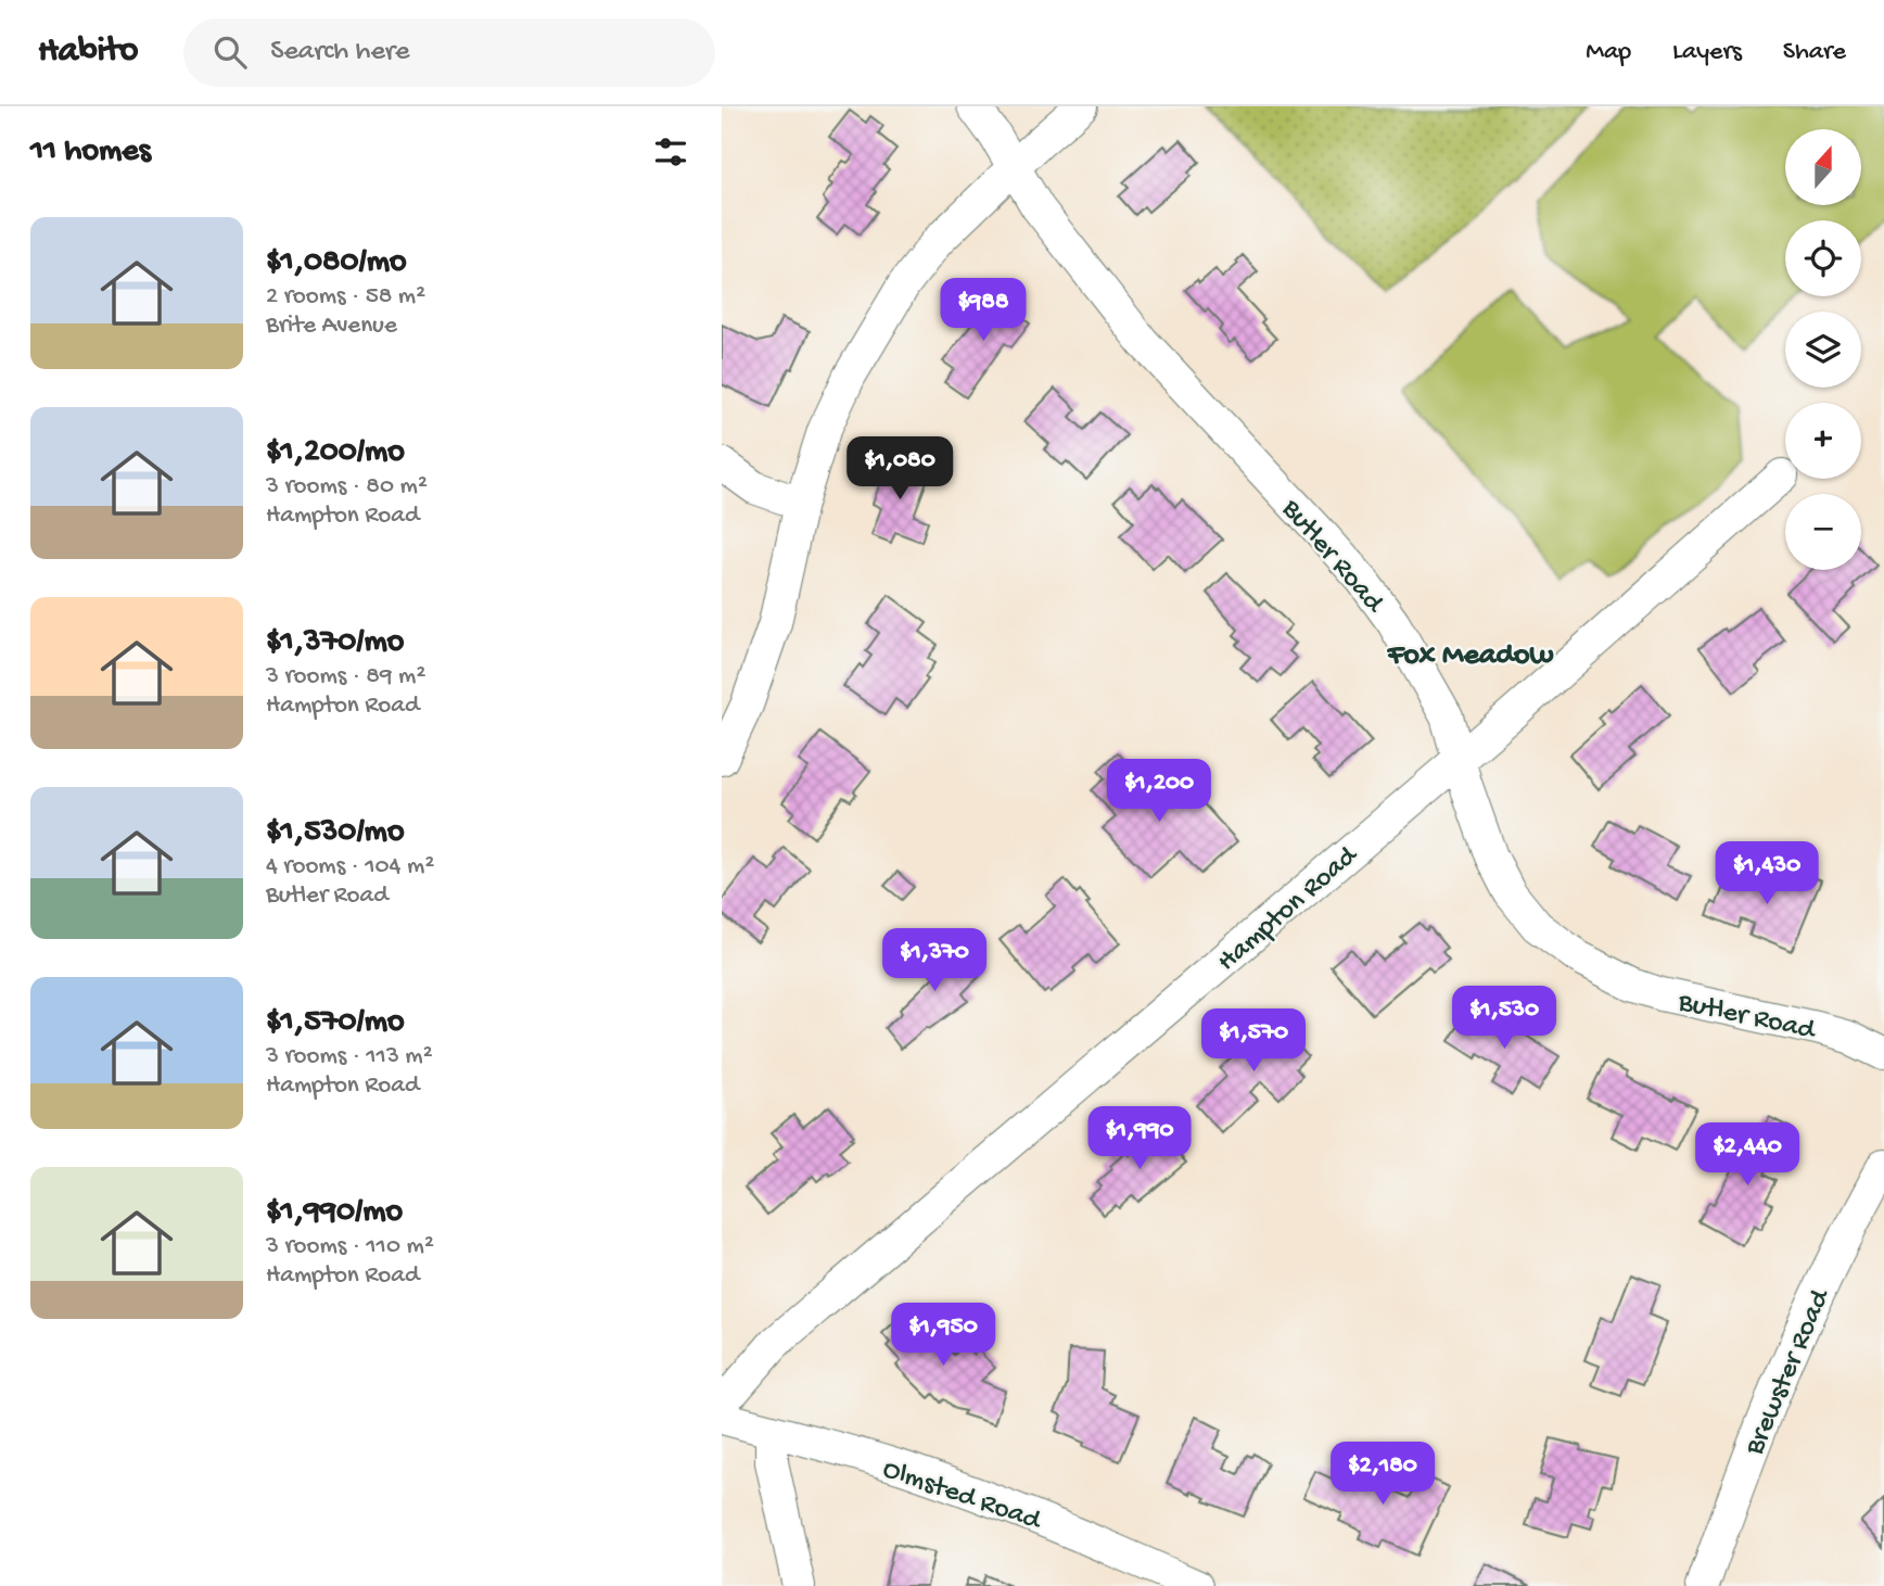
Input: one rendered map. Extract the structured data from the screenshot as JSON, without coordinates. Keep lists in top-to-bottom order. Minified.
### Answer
{"streets":{"street":["Butler Road","Hampton Road","Brewster Road","Olmsted Road"]},"crossings":[["Butler Road","Hampton Road"]],"districts":["Fox Meadow"],"north":"top","page":{"header":"Habito","search":"Search here","nav":["Map","Layers","Share"],"heading":"11 homes","map_buttons":["+","−"],"list":[{"name":"$1,080/mo","note":"2 rooms · 58 m² · Brite Avenue"},{"name":"$1,200/mo","note":"3 rooms · 80 m² · Hampton Road"},{"name":"$1,370/mo","note":"3 rooms · 89 m² · Hampton Road"},{"name":"$1,530/mo","note":"4 rooms · 104 m² · Butler Road"},{"name":"$1,570/mo","note":"3 rooms · 113 m² · Hampton Road"},{"name":"$1,990/mo","note":"3 rooms · 110 m² · Hampton Road"}],"price":["$988","$1,080","$1,200","$1,430","$1,370","$1,530","$1,570","$1,990","$2,440","$1,950","$2,180"]}}
